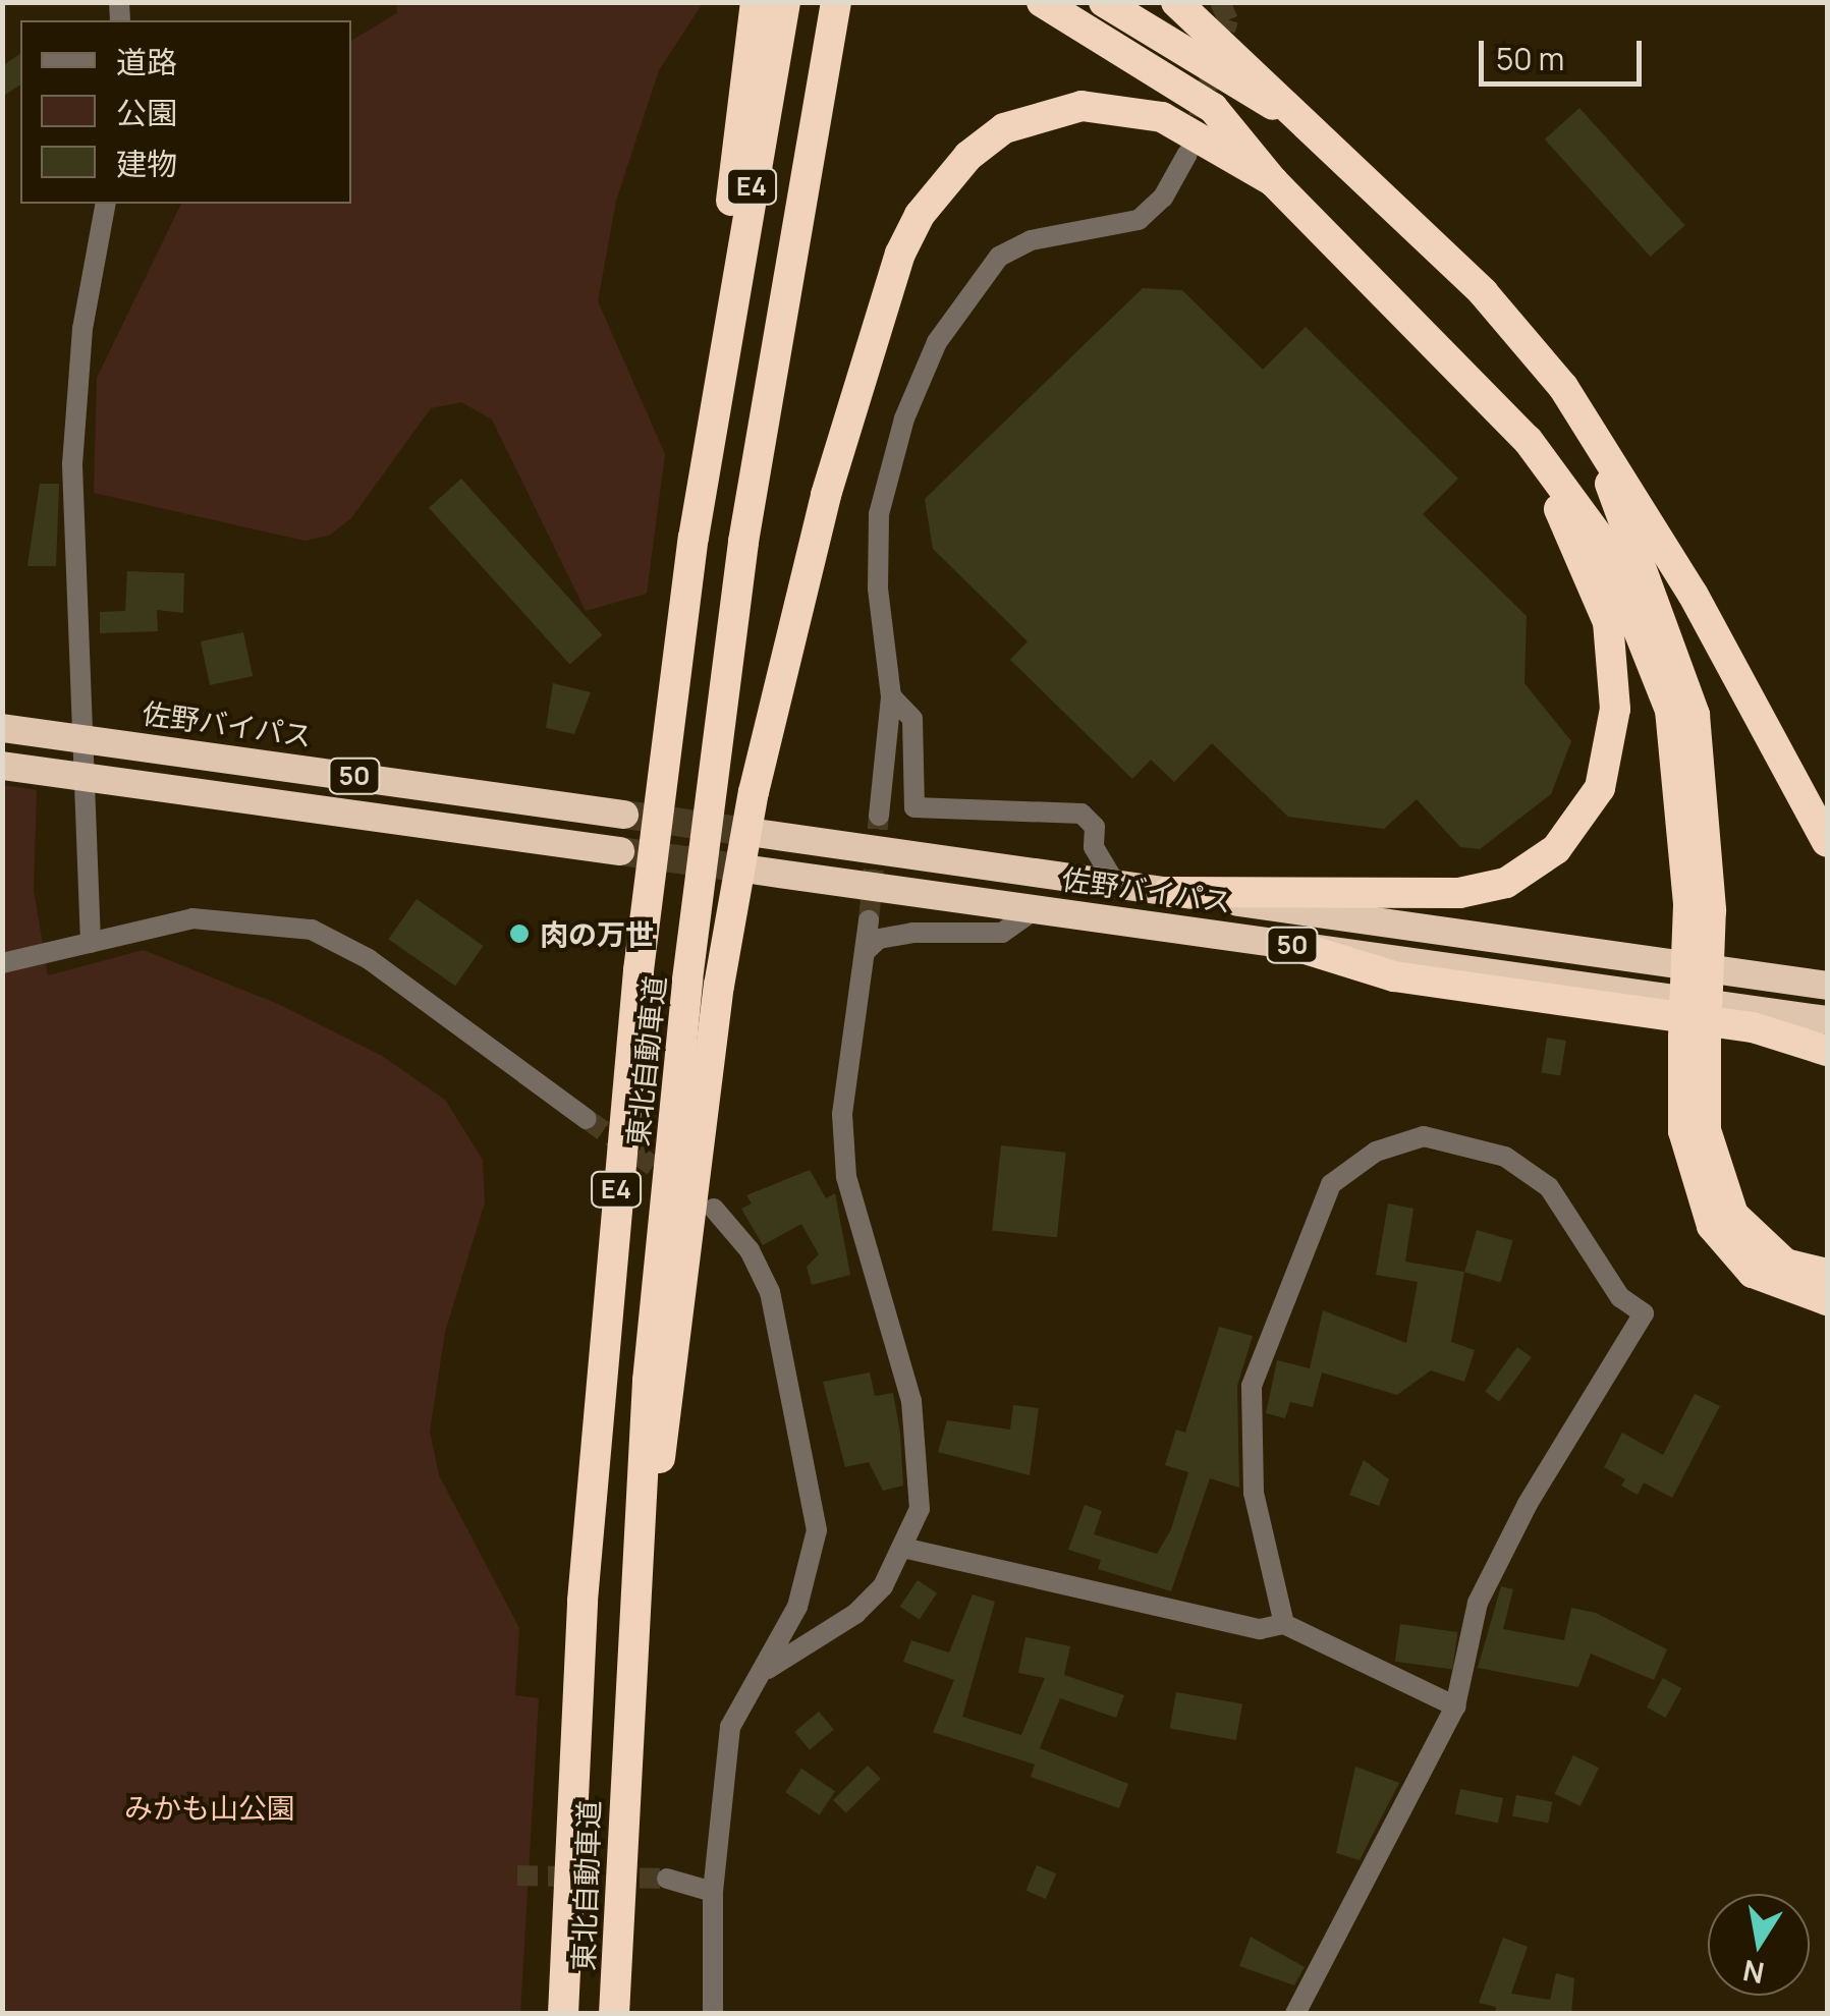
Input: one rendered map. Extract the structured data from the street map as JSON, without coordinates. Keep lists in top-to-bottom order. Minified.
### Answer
{"streets":{"highway":["E4","佐野バイパス","50","東北自動車道"]},"parks":["みかも山公園"],"places":["肉の万世"],"legend":["道路","公園","建物"],"scale_bar":"50 m","north":"bottom"}
